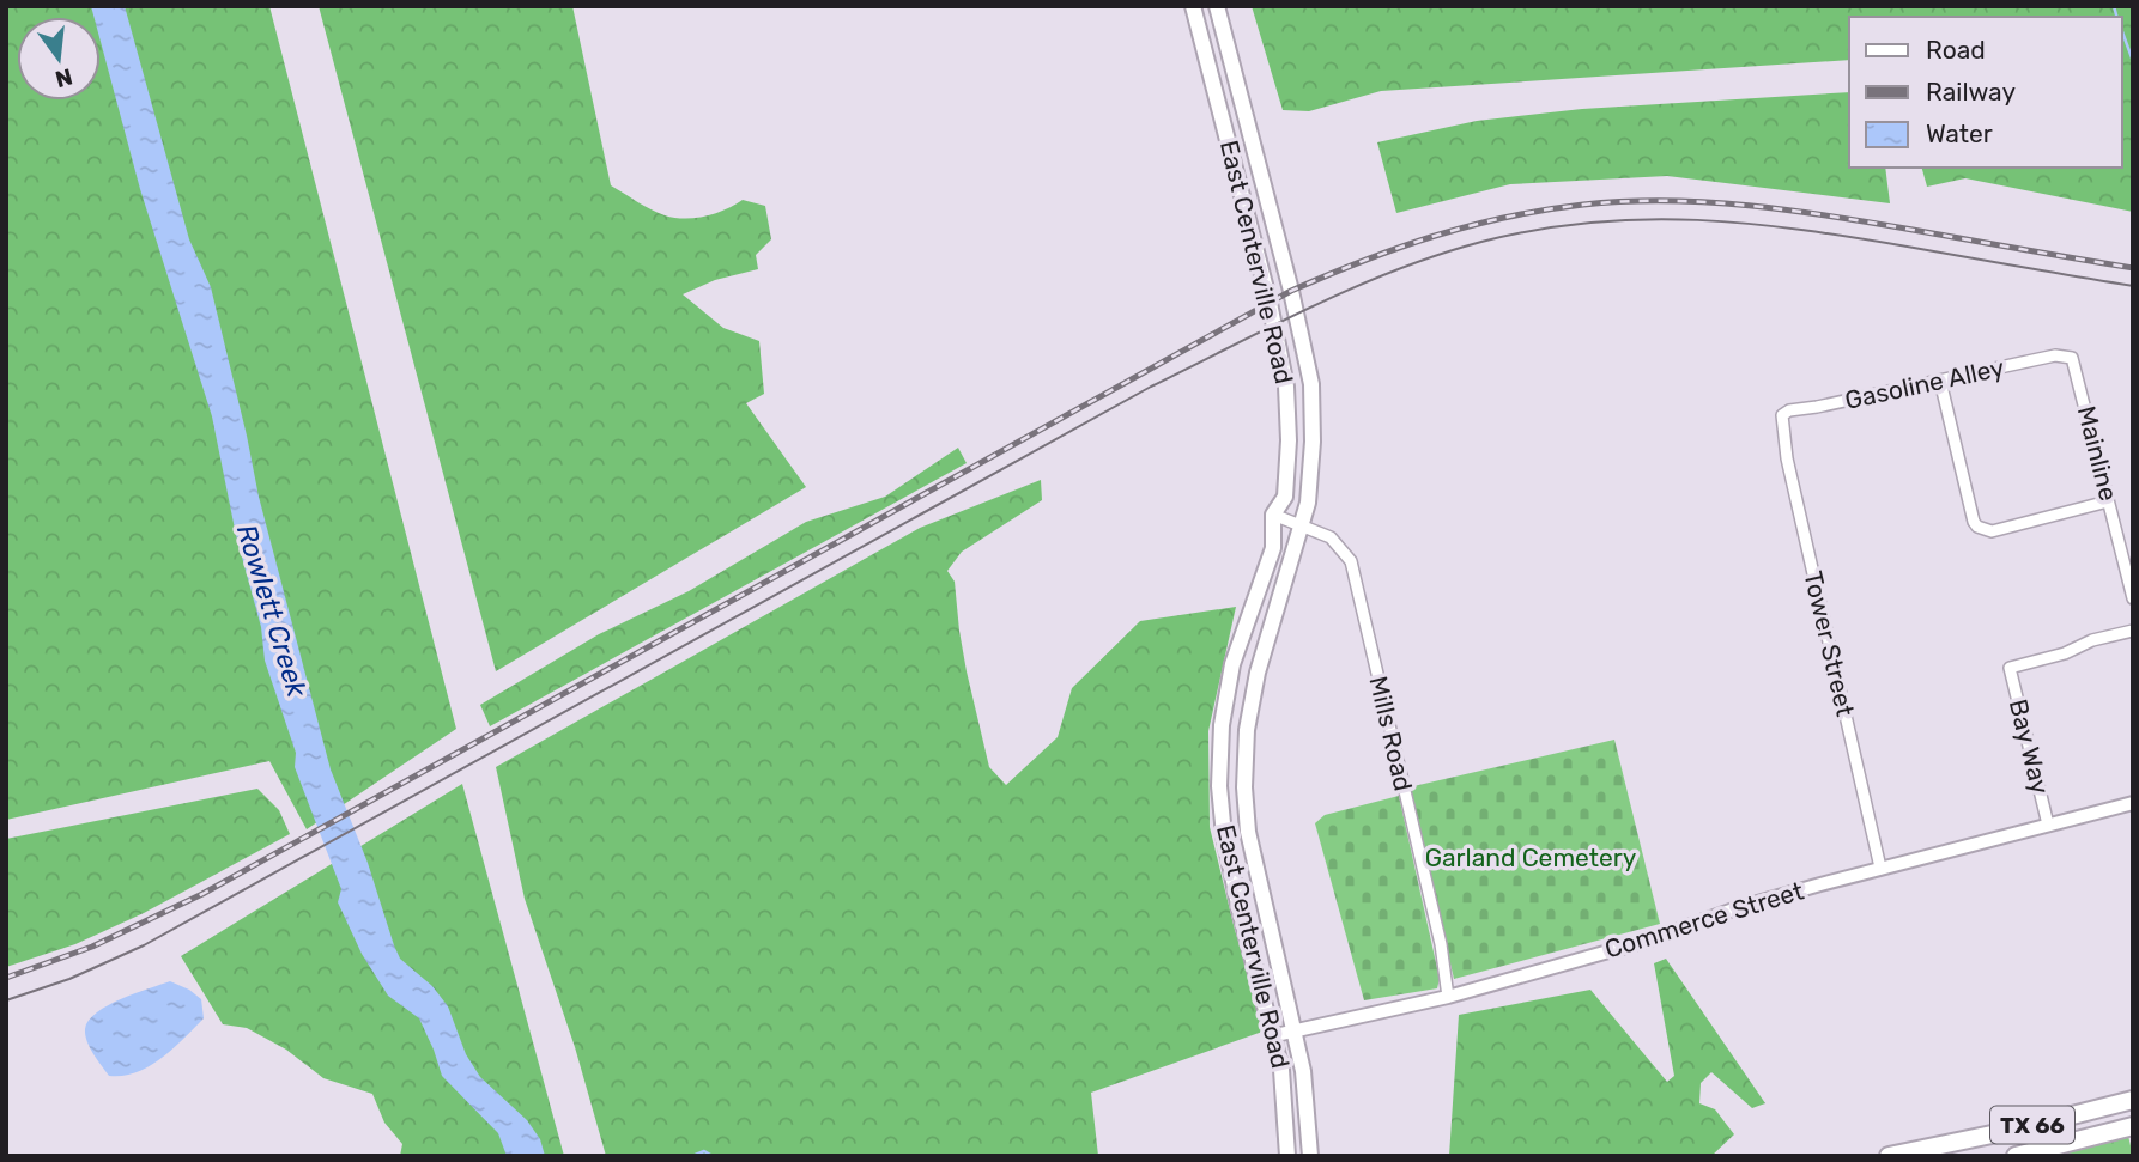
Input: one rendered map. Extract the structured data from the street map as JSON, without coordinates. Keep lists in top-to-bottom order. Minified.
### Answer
{"streets":{"main road":["East Centerville Road","TX 66"],"street":["Gasoline Alley","Mainline","Tower Street","Mills Road","Bay Way","Commerce Street"]},"crossings":[["East Centerville Road","Mills Road"],["East Centerville Road","Commerce Street"],["Gasoline Alley","Mainline"],["Gasoline Alley","Tower Street"],["Tower Street","Commerce Street"],["Mills Road","Commerce Street"],["Bay Way","Commerce Street"]],"water":["Rowlett Creek"],"parks":["Garland Cemetery"],"legend":["Road","Railway","Water"],"north":"bottom"}
